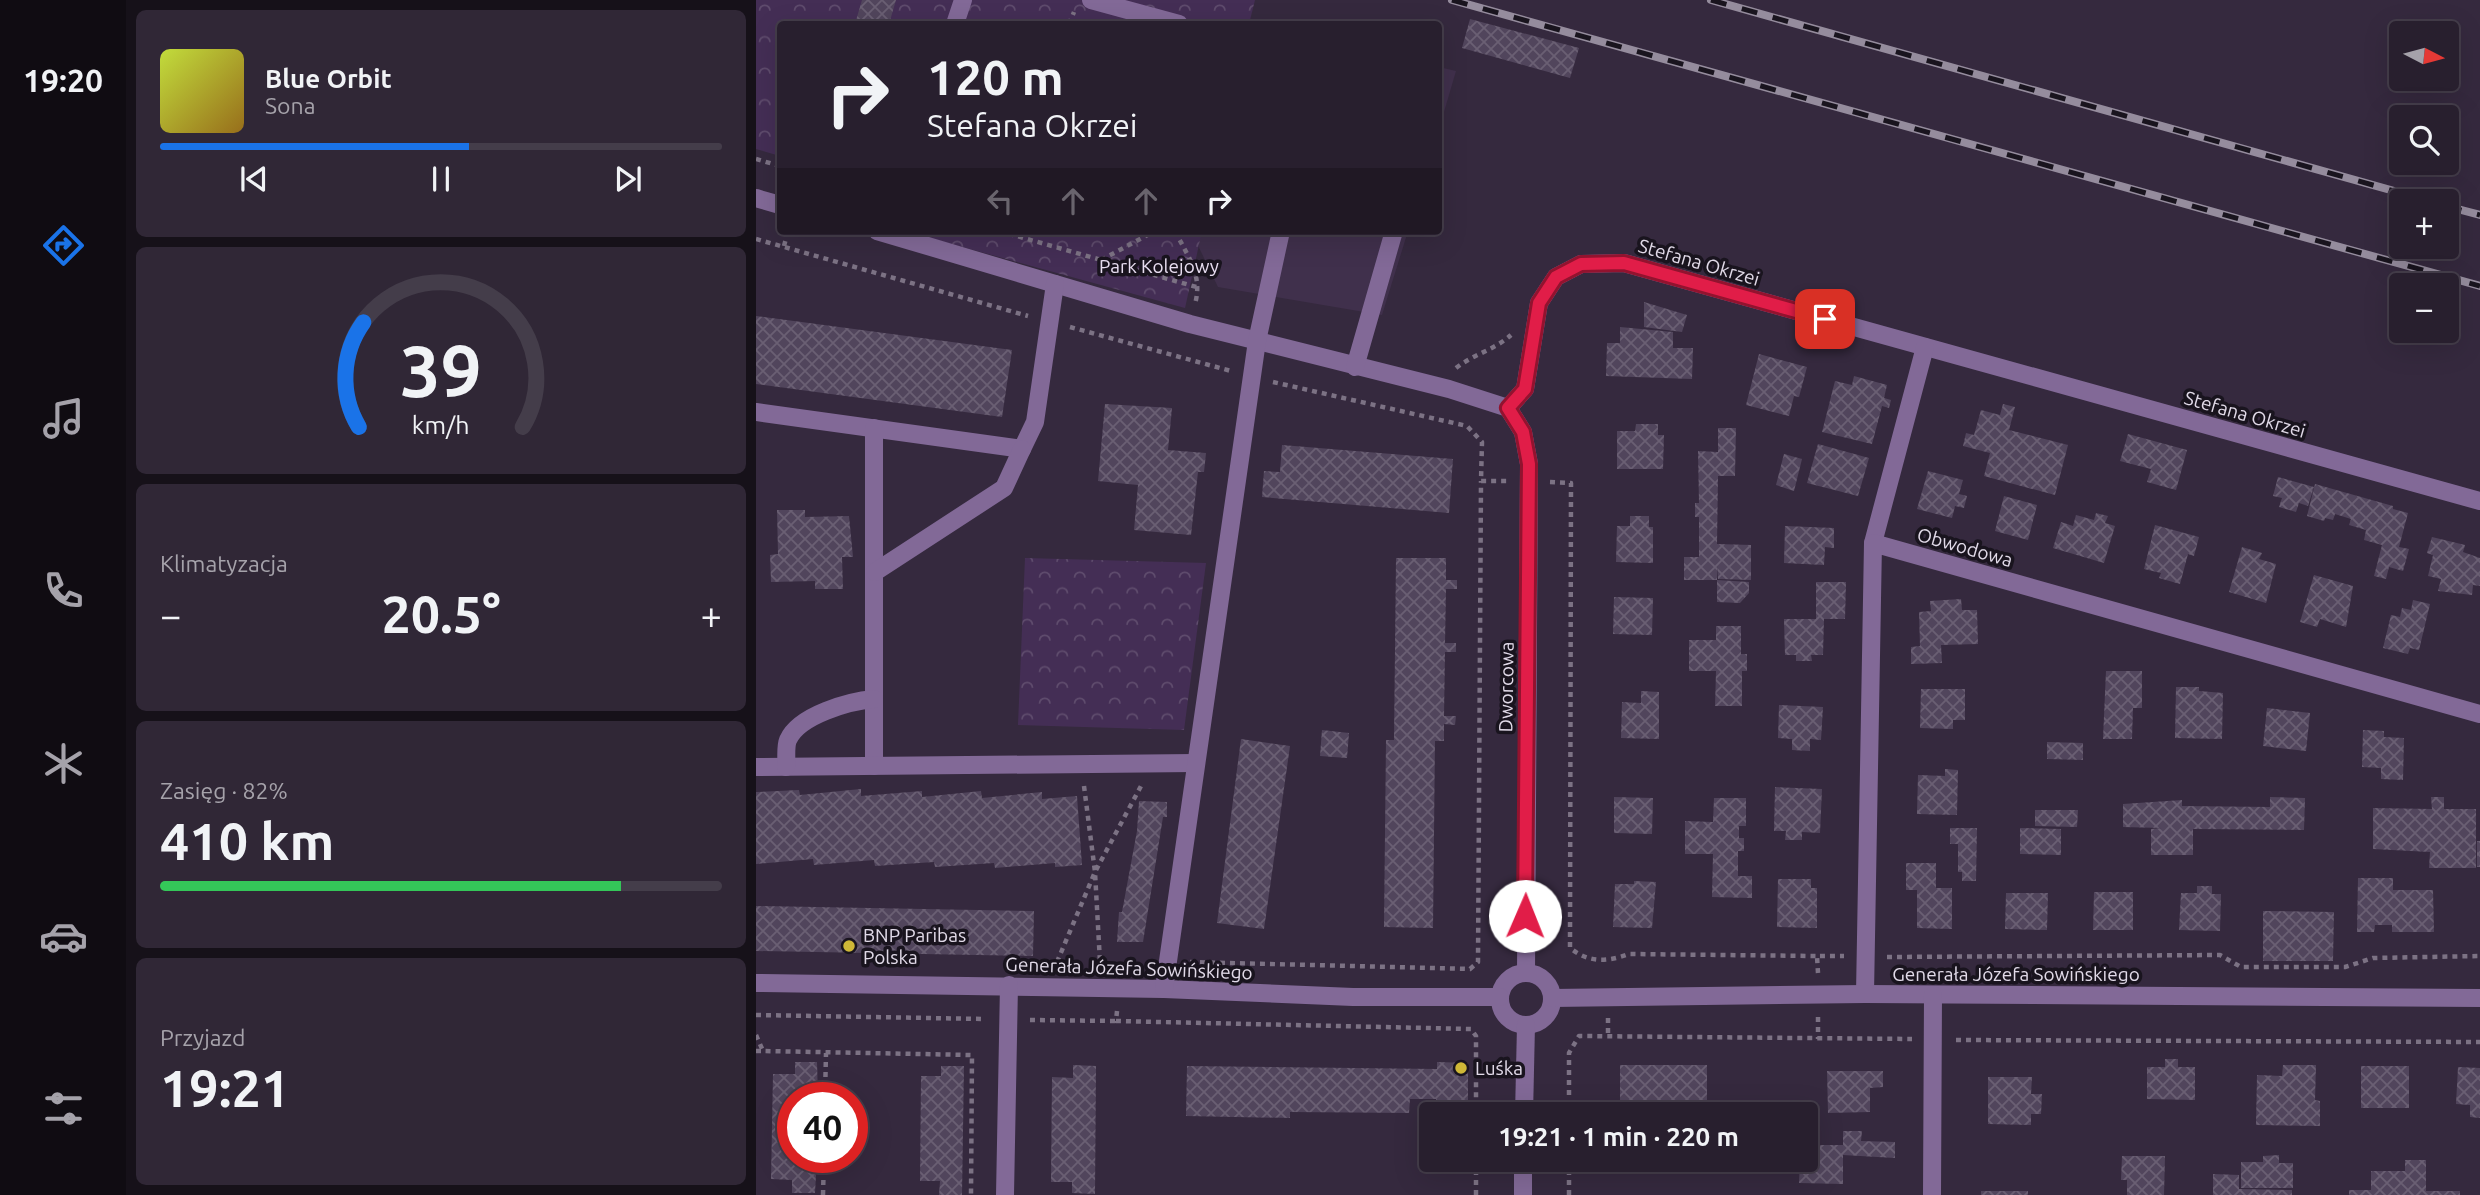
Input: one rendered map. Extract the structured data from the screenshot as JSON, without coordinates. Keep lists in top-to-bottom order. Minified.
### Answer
{"streets":{"street":["Stefana Okrzei","Obwodowa","Dworcowa","Generała Józefa Sowińskiego"]},"crossings":[["Stefana Okrzei","Dworcowa"],["Dworcowa","Generała Józefa Sowińskiego"]],"parks":["Park Kolejowy"],"places":["BNP Paribas Polska","Luśka"],"north":"right","page":{"tabs":"19:20","map_buttons":["+","−"],"turn":["120 m","Stefana Okrzei"],"song":["Blue Orbit","Sona"],"tile":["Klimatyzacja",["Zasięg · 82%","410 km"],["Przyjazd","19:21"]],"heat":["−","20.5°","+"],"limit":"40","trip":"19:21 · 1 min · 220 m","gauge":["39","km/h"]}}
